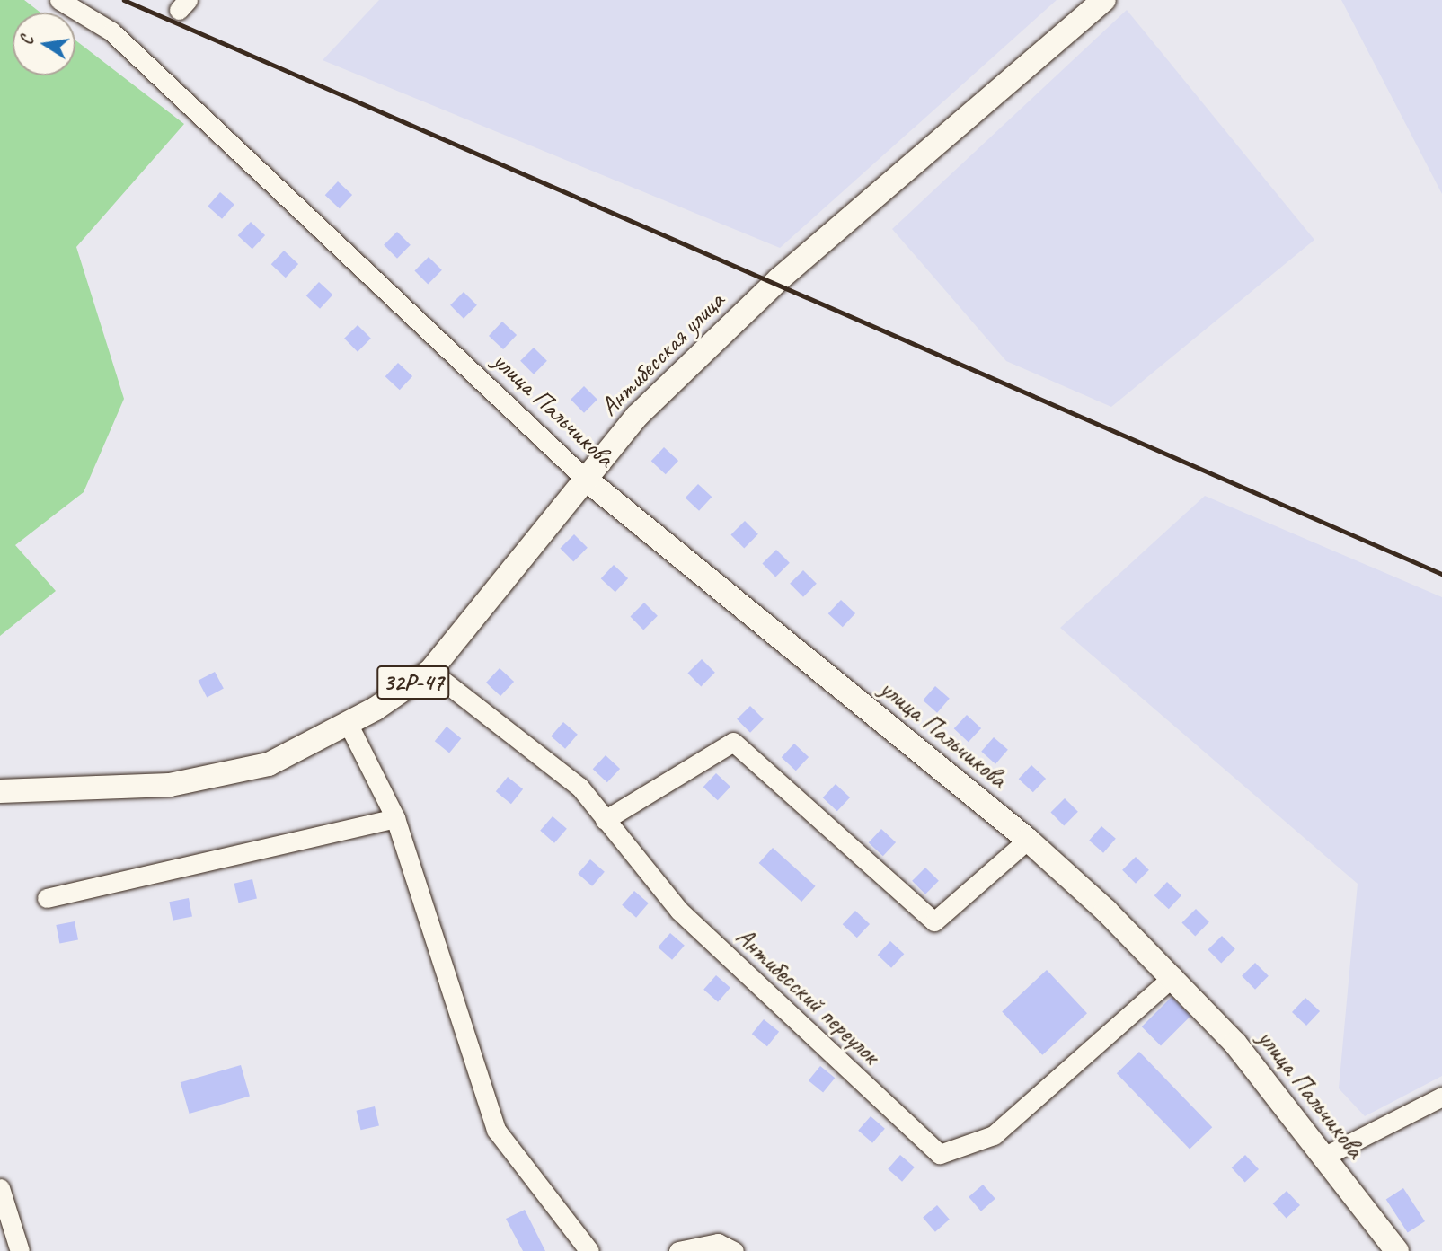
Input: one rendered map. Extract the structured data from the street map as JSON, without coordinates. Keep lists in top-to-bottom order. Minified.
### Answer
{"streets":{"main road":["Антибесская улица","улица Пальчикова","32Р-47"],"street":["Антибесский переулок"]},"crossings":[["Антибесская улица","улица Пальчикова"],["Антибесская улица","Антибесский переулок"],["улица Пальчикова","Антибесский переулок"]],"north":"left"}
